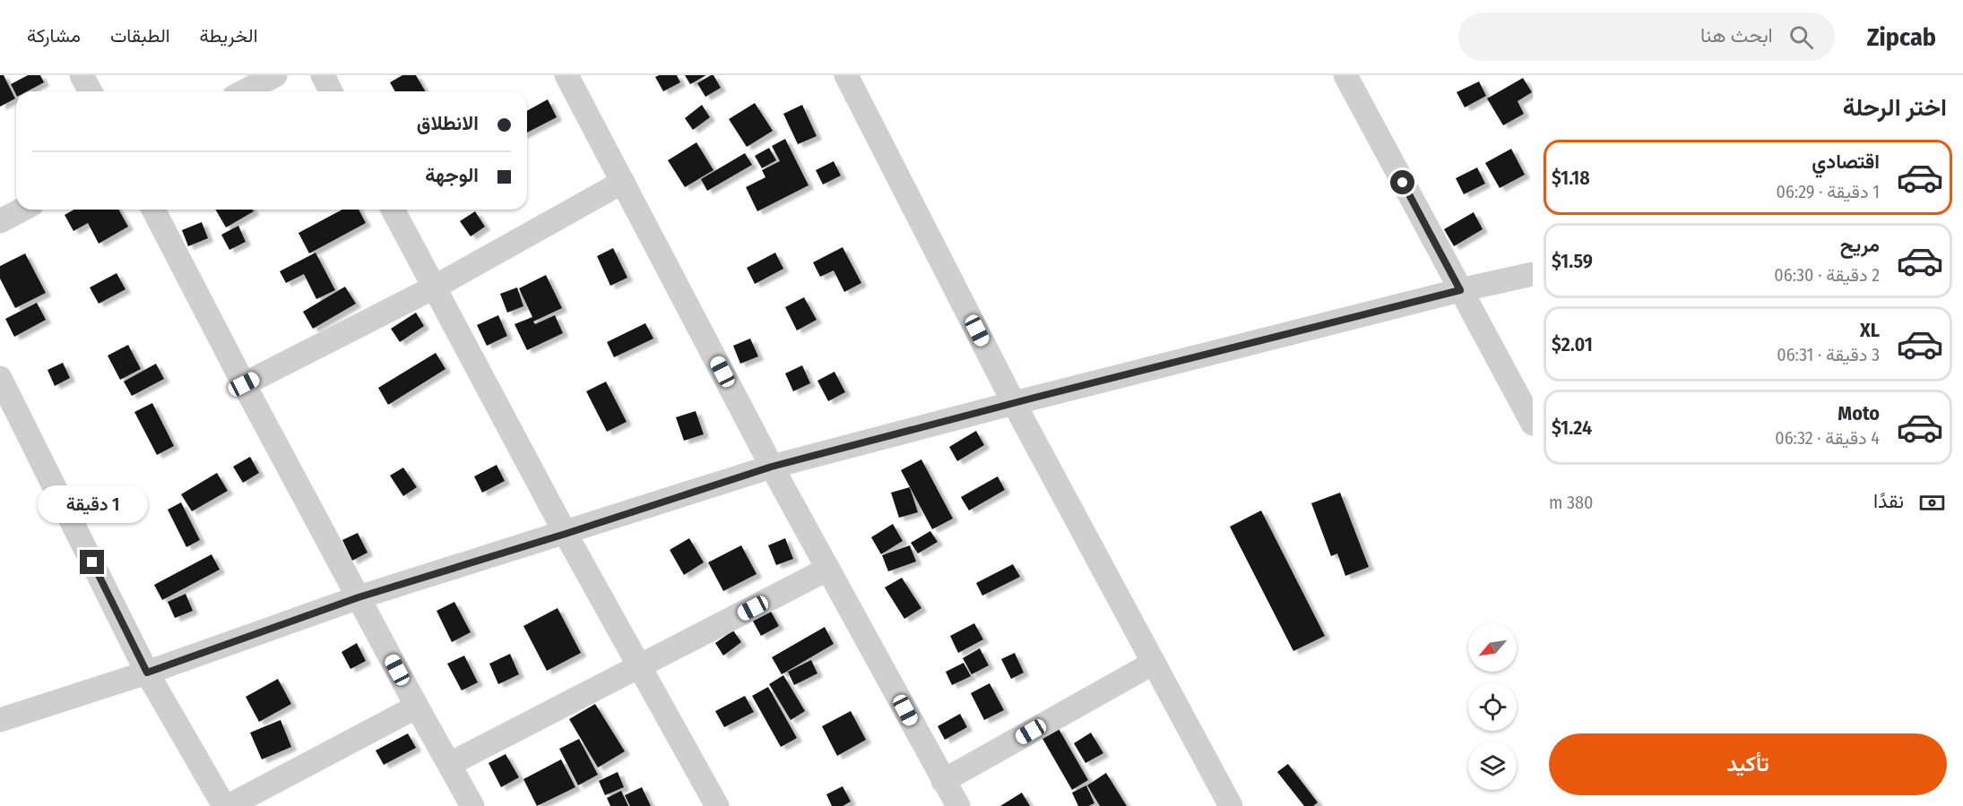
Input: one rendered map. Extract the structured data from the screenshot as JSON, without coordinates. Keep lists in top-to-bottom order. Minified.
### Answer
{"north":"bottom left","page":{"header":"Zipcab","search":"ابحث هنا","nav":["الخريطة","الطبقات","مشاركة"],"heading":"اختر الرحلة","banner":["الانطلاق","الوجهة"],"list":[{"name":"اقتصادي","note":"1 دقيقة · 06:29","value":"$1.18"},{"name":"مريح","note":"2 دقيقة · 06:30","value":"$1.59"},{"name":"XL","note":"3 دقيقة · 06:31","value":"$2.01"},{"name":"Moto","note":"4 دقيقة · 06:32","value":"$1.24"}],"pay":["نقدًا","380 m"],"bubble":"1 دقيقة","buttons":"تأكيد"}}
